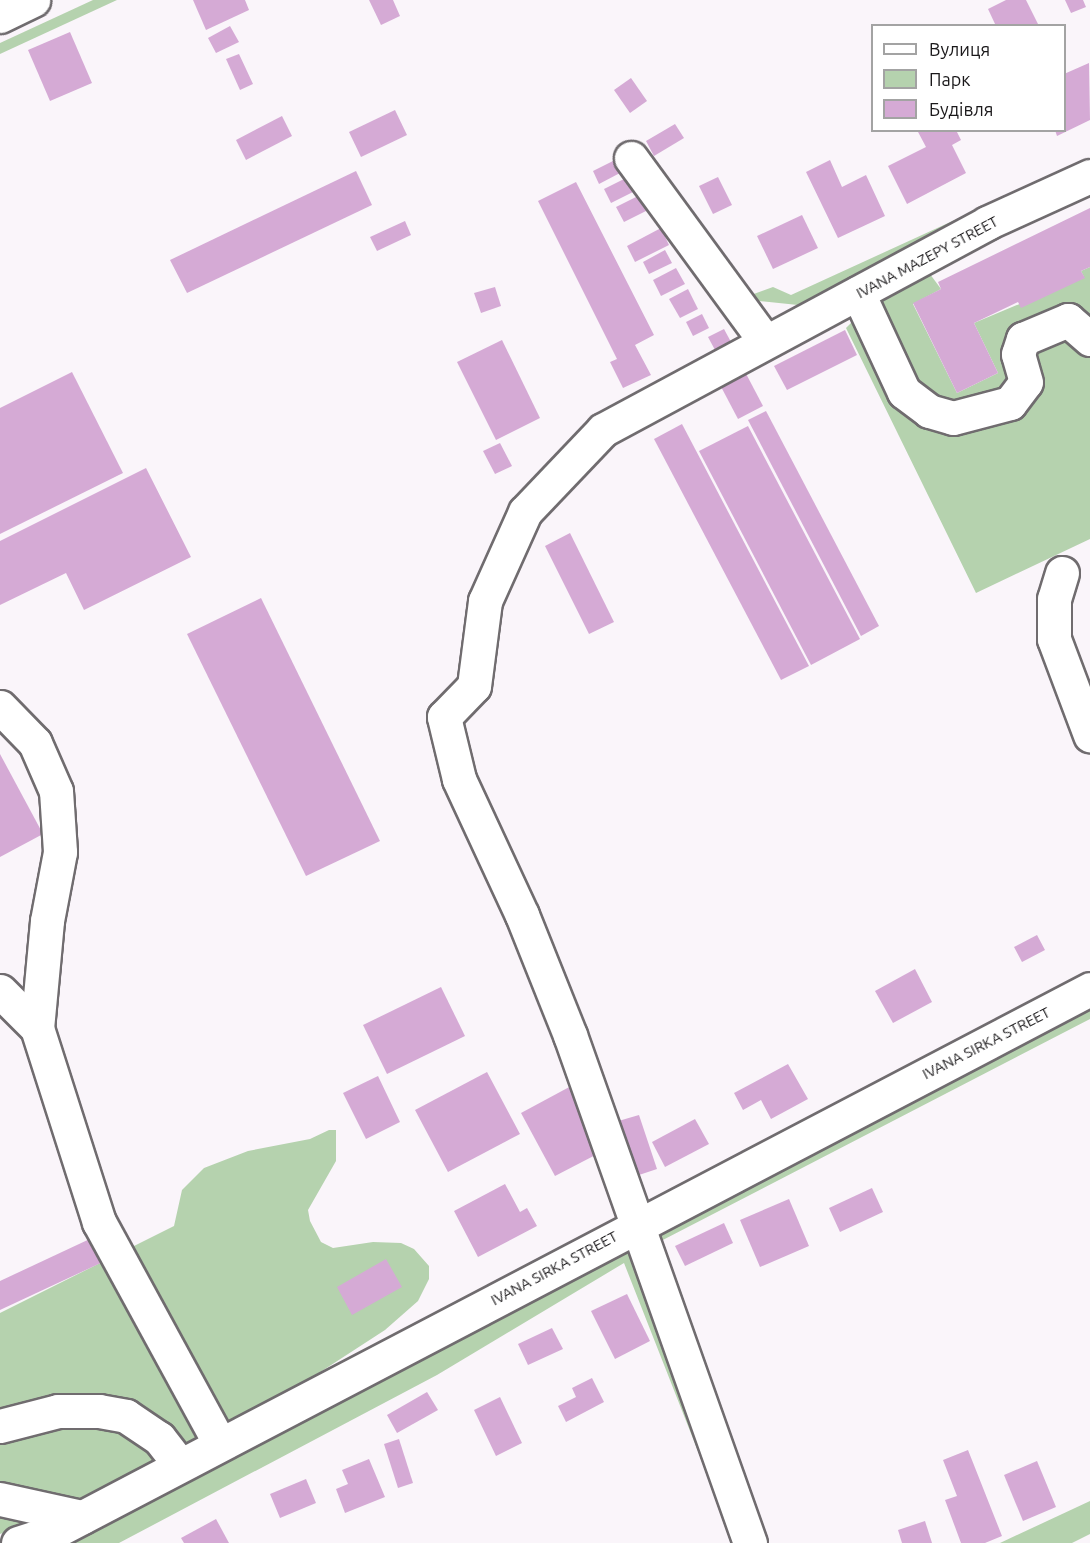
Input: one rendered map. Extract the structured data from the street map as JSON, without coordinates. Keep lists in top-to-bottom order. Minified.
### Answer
{"streets":{"street":["IVANA MAZEPY STREET","IVANA SIRKA STREET"]},"crossings":[["IVANA MAZEPY STREET","IVANA SIRKA STREET"]],"legend":["Вулиця","Парк","Будівля"]}
